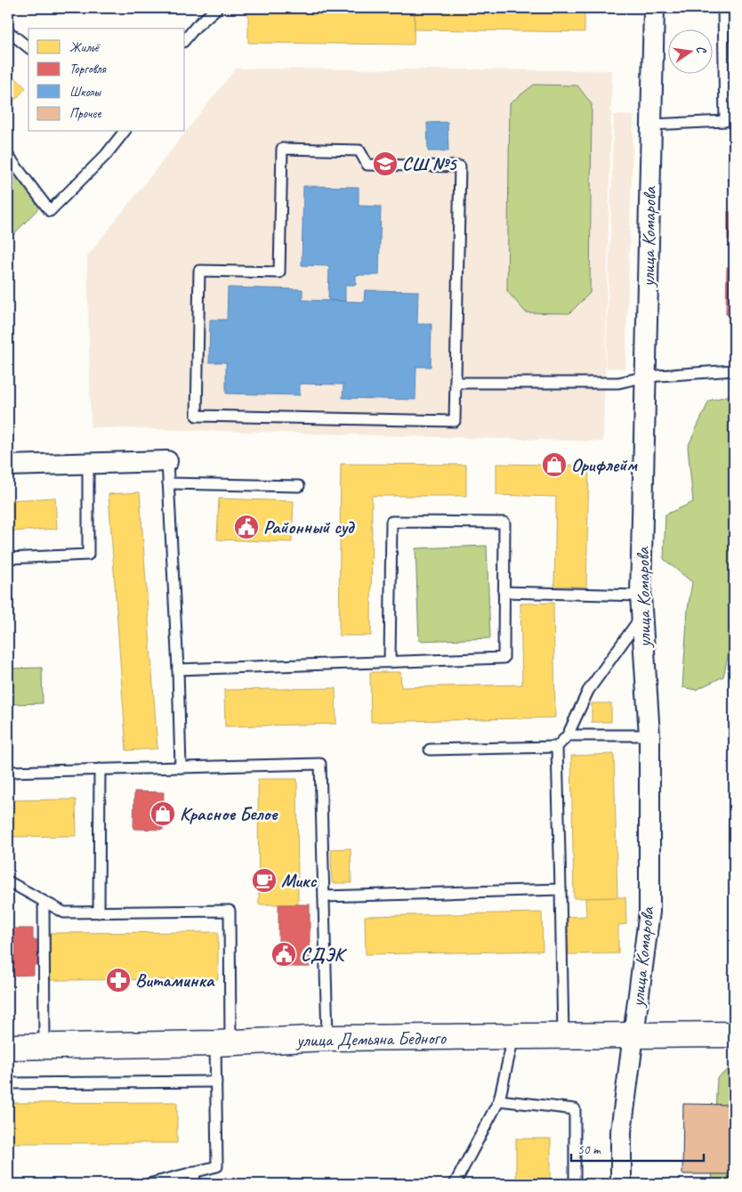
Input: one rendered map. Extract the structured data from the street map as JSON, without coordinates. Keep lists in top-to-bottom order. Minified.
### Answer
{"streets":{"street":["улица Комарова","улица Демьяна Бедного"]},"crossings":[["улица Комарова","улица Демьяна Бедного"]],"places":{"school or university":["СШ №5"],"shop":["Орифлейм","Красное Белое"],"public building":["Районный суд","СДЭК"],"cafe":["Микс"],"pharmacy":["Витаминка"]},"legend":["Жильё","Торговля","Школы","Прочее"],"scale_bar":"50 m","north":"right"}
